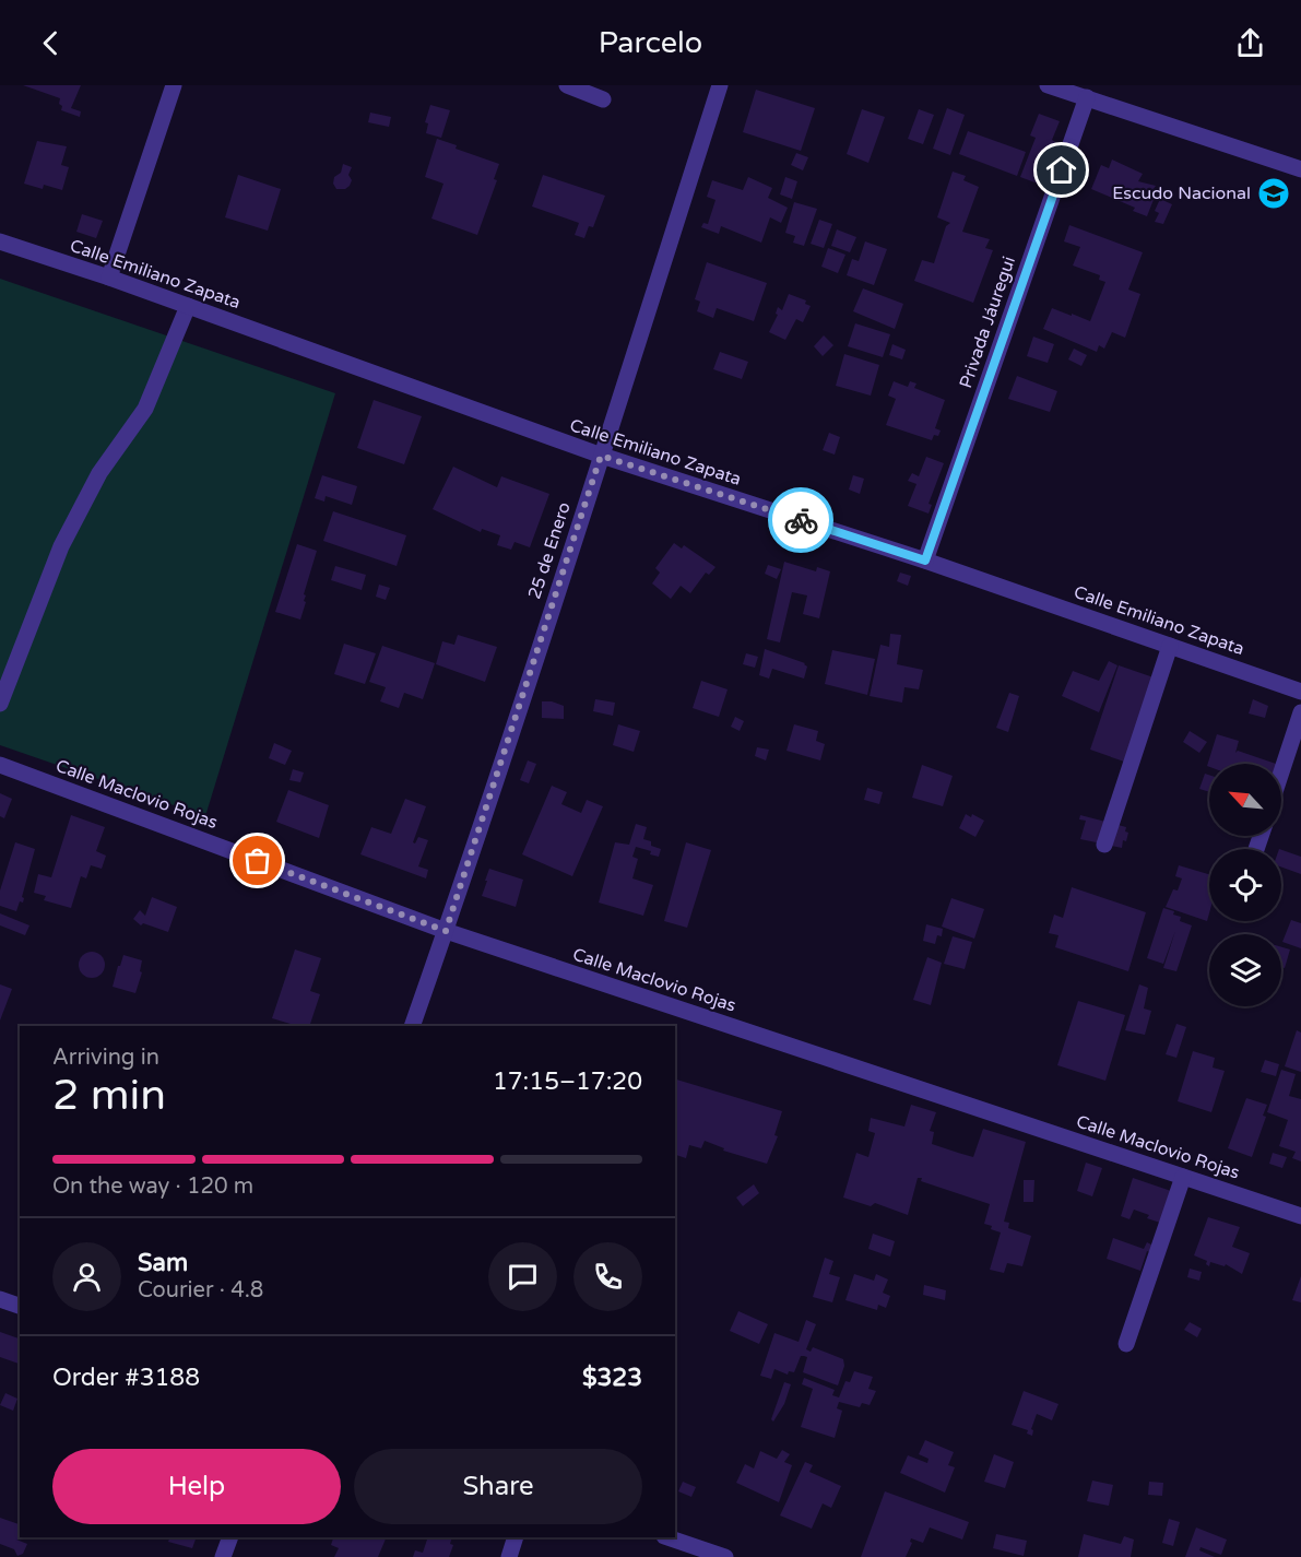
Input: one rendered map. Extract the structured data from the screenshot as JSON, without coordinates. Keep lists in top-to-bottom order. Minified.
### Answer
{"streets":{"street":["Calle Emiliano Zapata","Privada Jáuregui","25 de Enero","Calle Maclovio Rojas"]},"crossings":[["Calle Emiliano Zapata","Privada Jáuregui"],["Calle Emiliano Zapata","25 de Enero"],["25 de Enero","Calle Maclovio Rojas"]],"places":{"school or university":["Escudo Nacional"]},"north":"top left","page":{"header":"Parcelo","heading":["2 min","Arriving in","17:15–17:20"],"panel":["Sam","Courier · 4.8","Order #3188","$323"],"bar":"On the way · 120 m","buttons":["Help","Share"]}}
